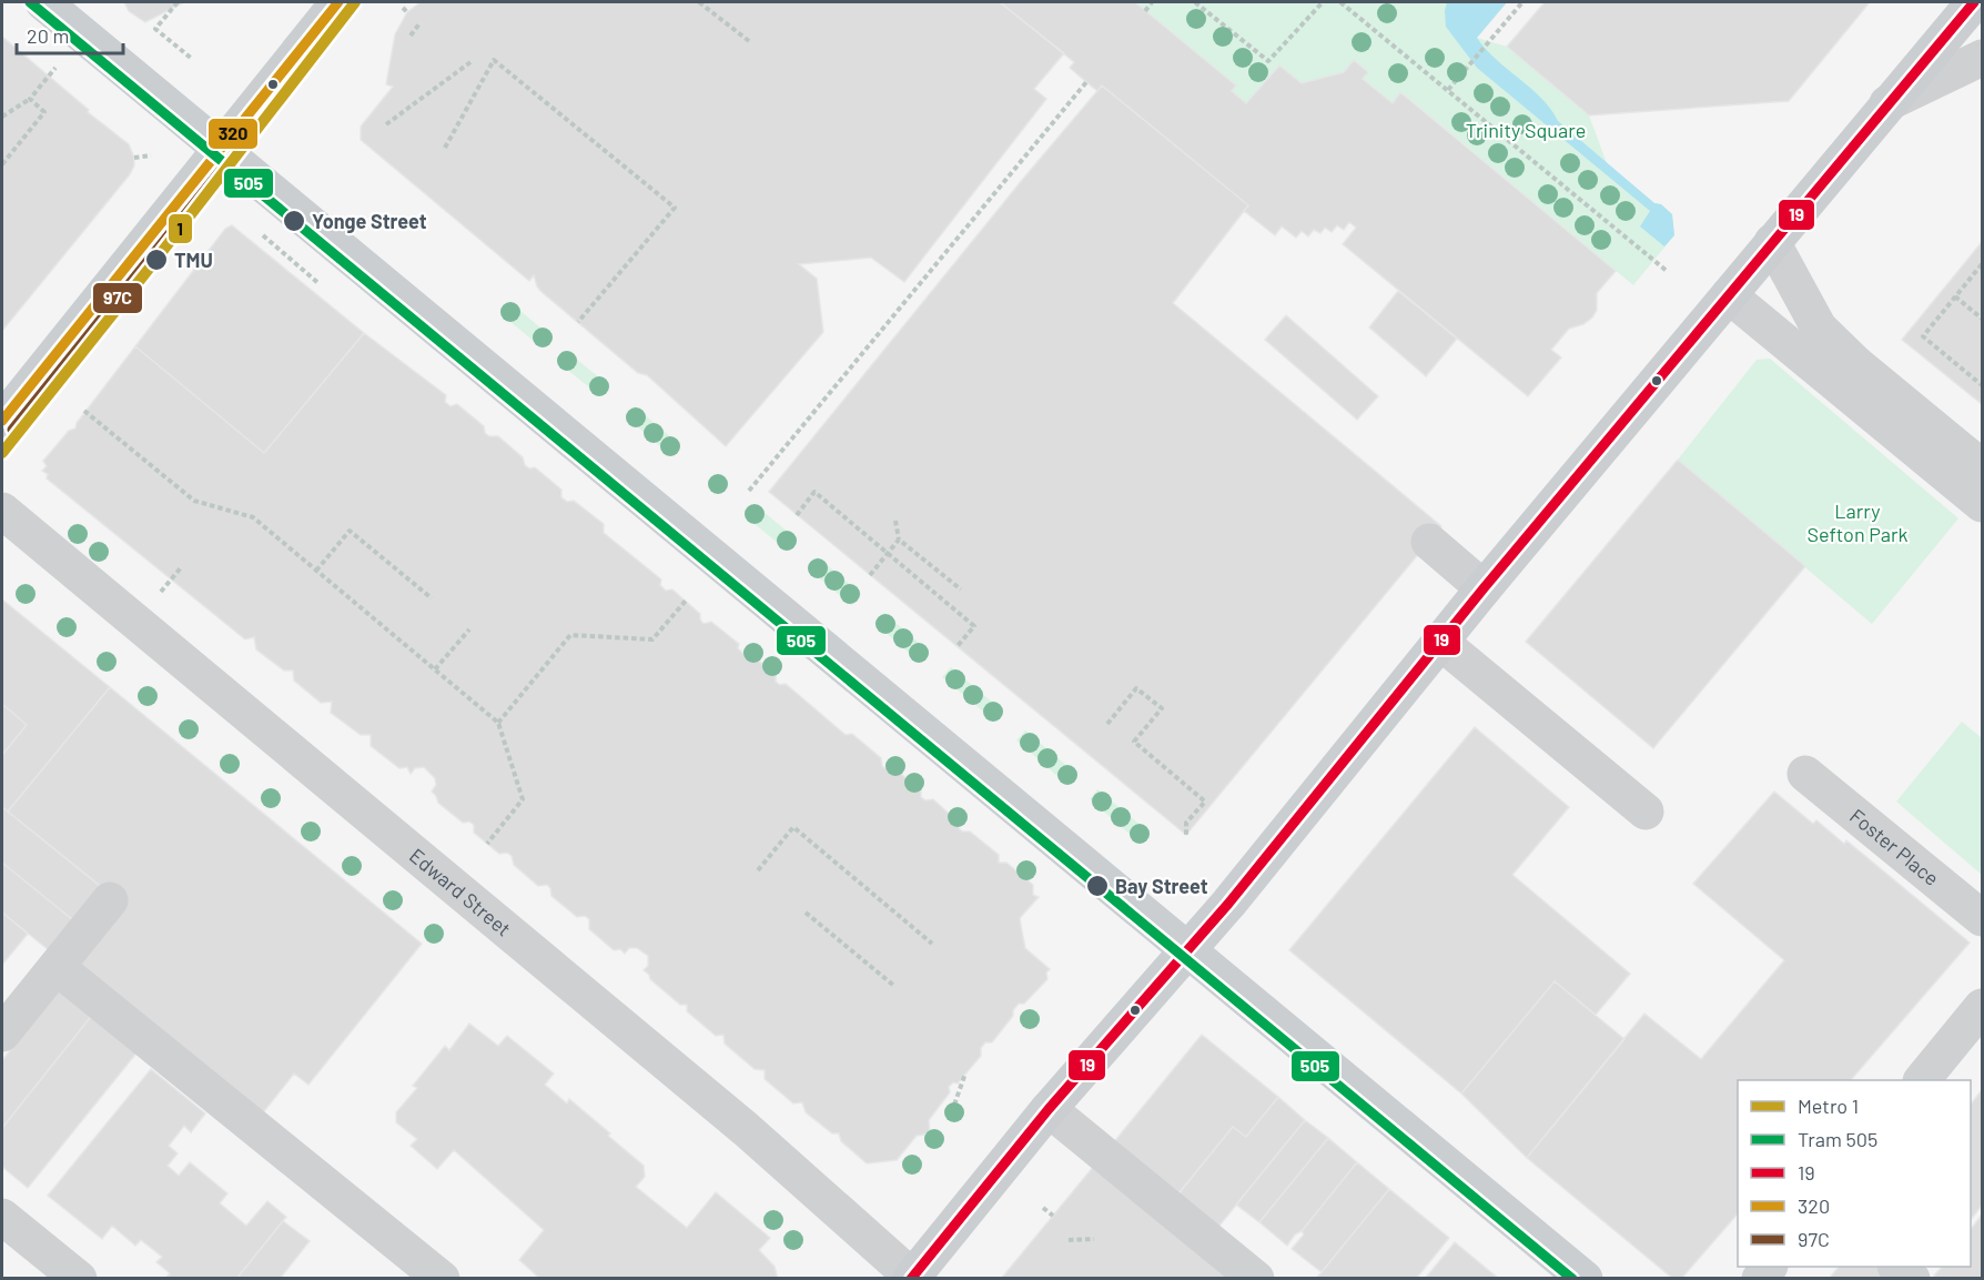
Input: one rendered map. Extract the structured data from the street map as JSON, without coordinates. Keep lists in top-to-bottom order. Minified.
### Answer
{"streets":{"street":["Foster Place","Edward Street"]},"parks":["Trinity Square","Larry Sefton Park"],"places":["Yonge Street","TMU","Bay Street"],"lines":["metro line 1","tram line 505","transit line 19","transit line 320","transit line 97C"],"legend":["Metro 1","Tram 505","19","320","97C"],"scale_bar":"20 m"}
